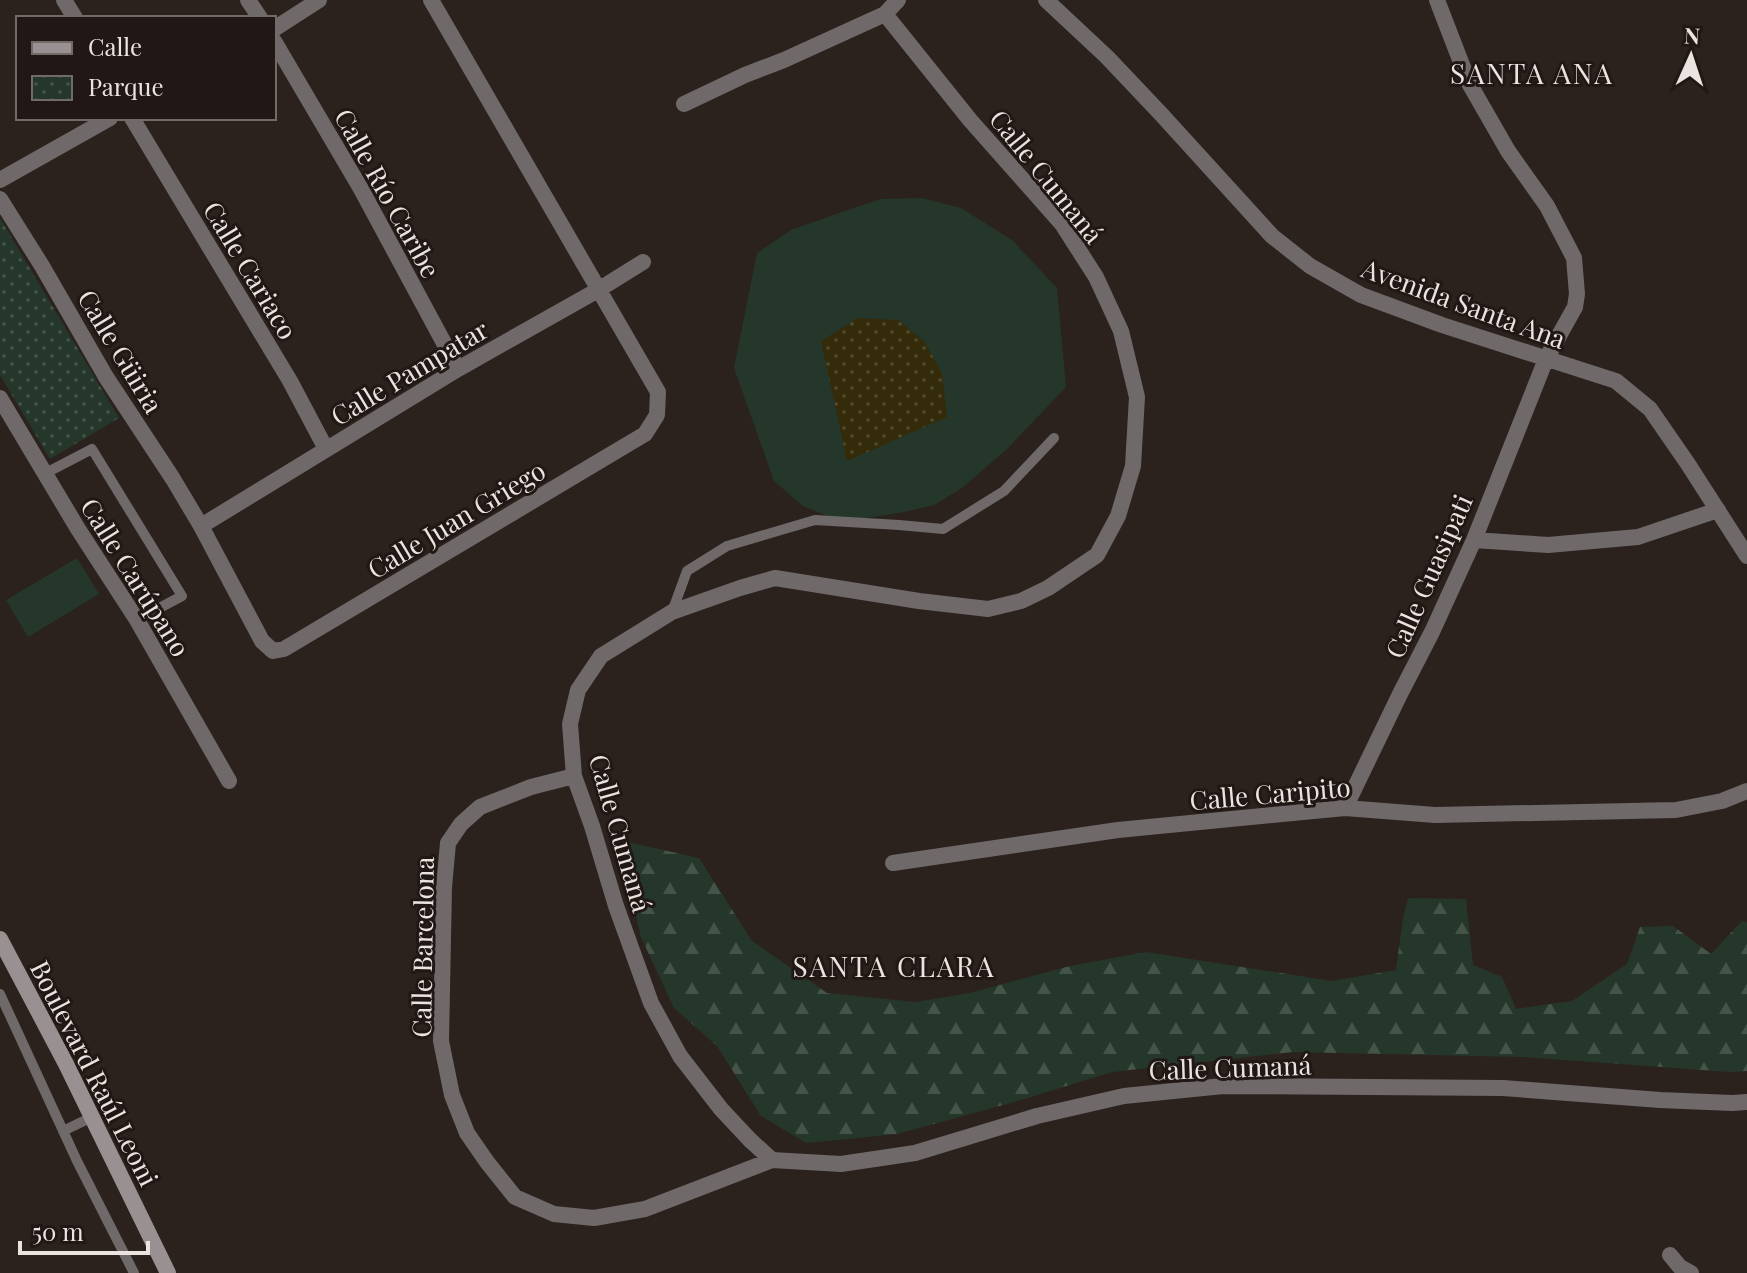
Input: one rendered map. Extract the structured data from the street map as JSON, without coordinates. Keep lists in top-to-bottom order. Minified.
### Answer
{"streets":{"main road":["Boulevard Raúl Leoni"],"street":["Calle Cumaná","Calle Río Caribe","Calle Cariaco","Avenida Santa Ana","Calle Güiria","Calle Pampatar","Calle Juan Griego","Calle Guasipati","Calle Carúpano","Calle Caripito","Calle Barcelona"]},"crossings":[["Calle Cumaná","Calle Barcelona"],["Calle Río Caribe","Calle Pampatar"],["Calle Cariaco","Calle Pampatar"],["Avenida Santa Ana","Calle Guasipati"],["Calle Güiria","Calle Pampatar"],["Calle Güiria","Calle Juan Griego"],["Calle Pampatar","Calle Juan Griego"],["Calle Guasipati","Calle Caripito"]],"districts":["SANTA ANA","SANTA CLARA"],"legend":["Calle","Parque"],"scale_bar":"50 m","north":"top"}
